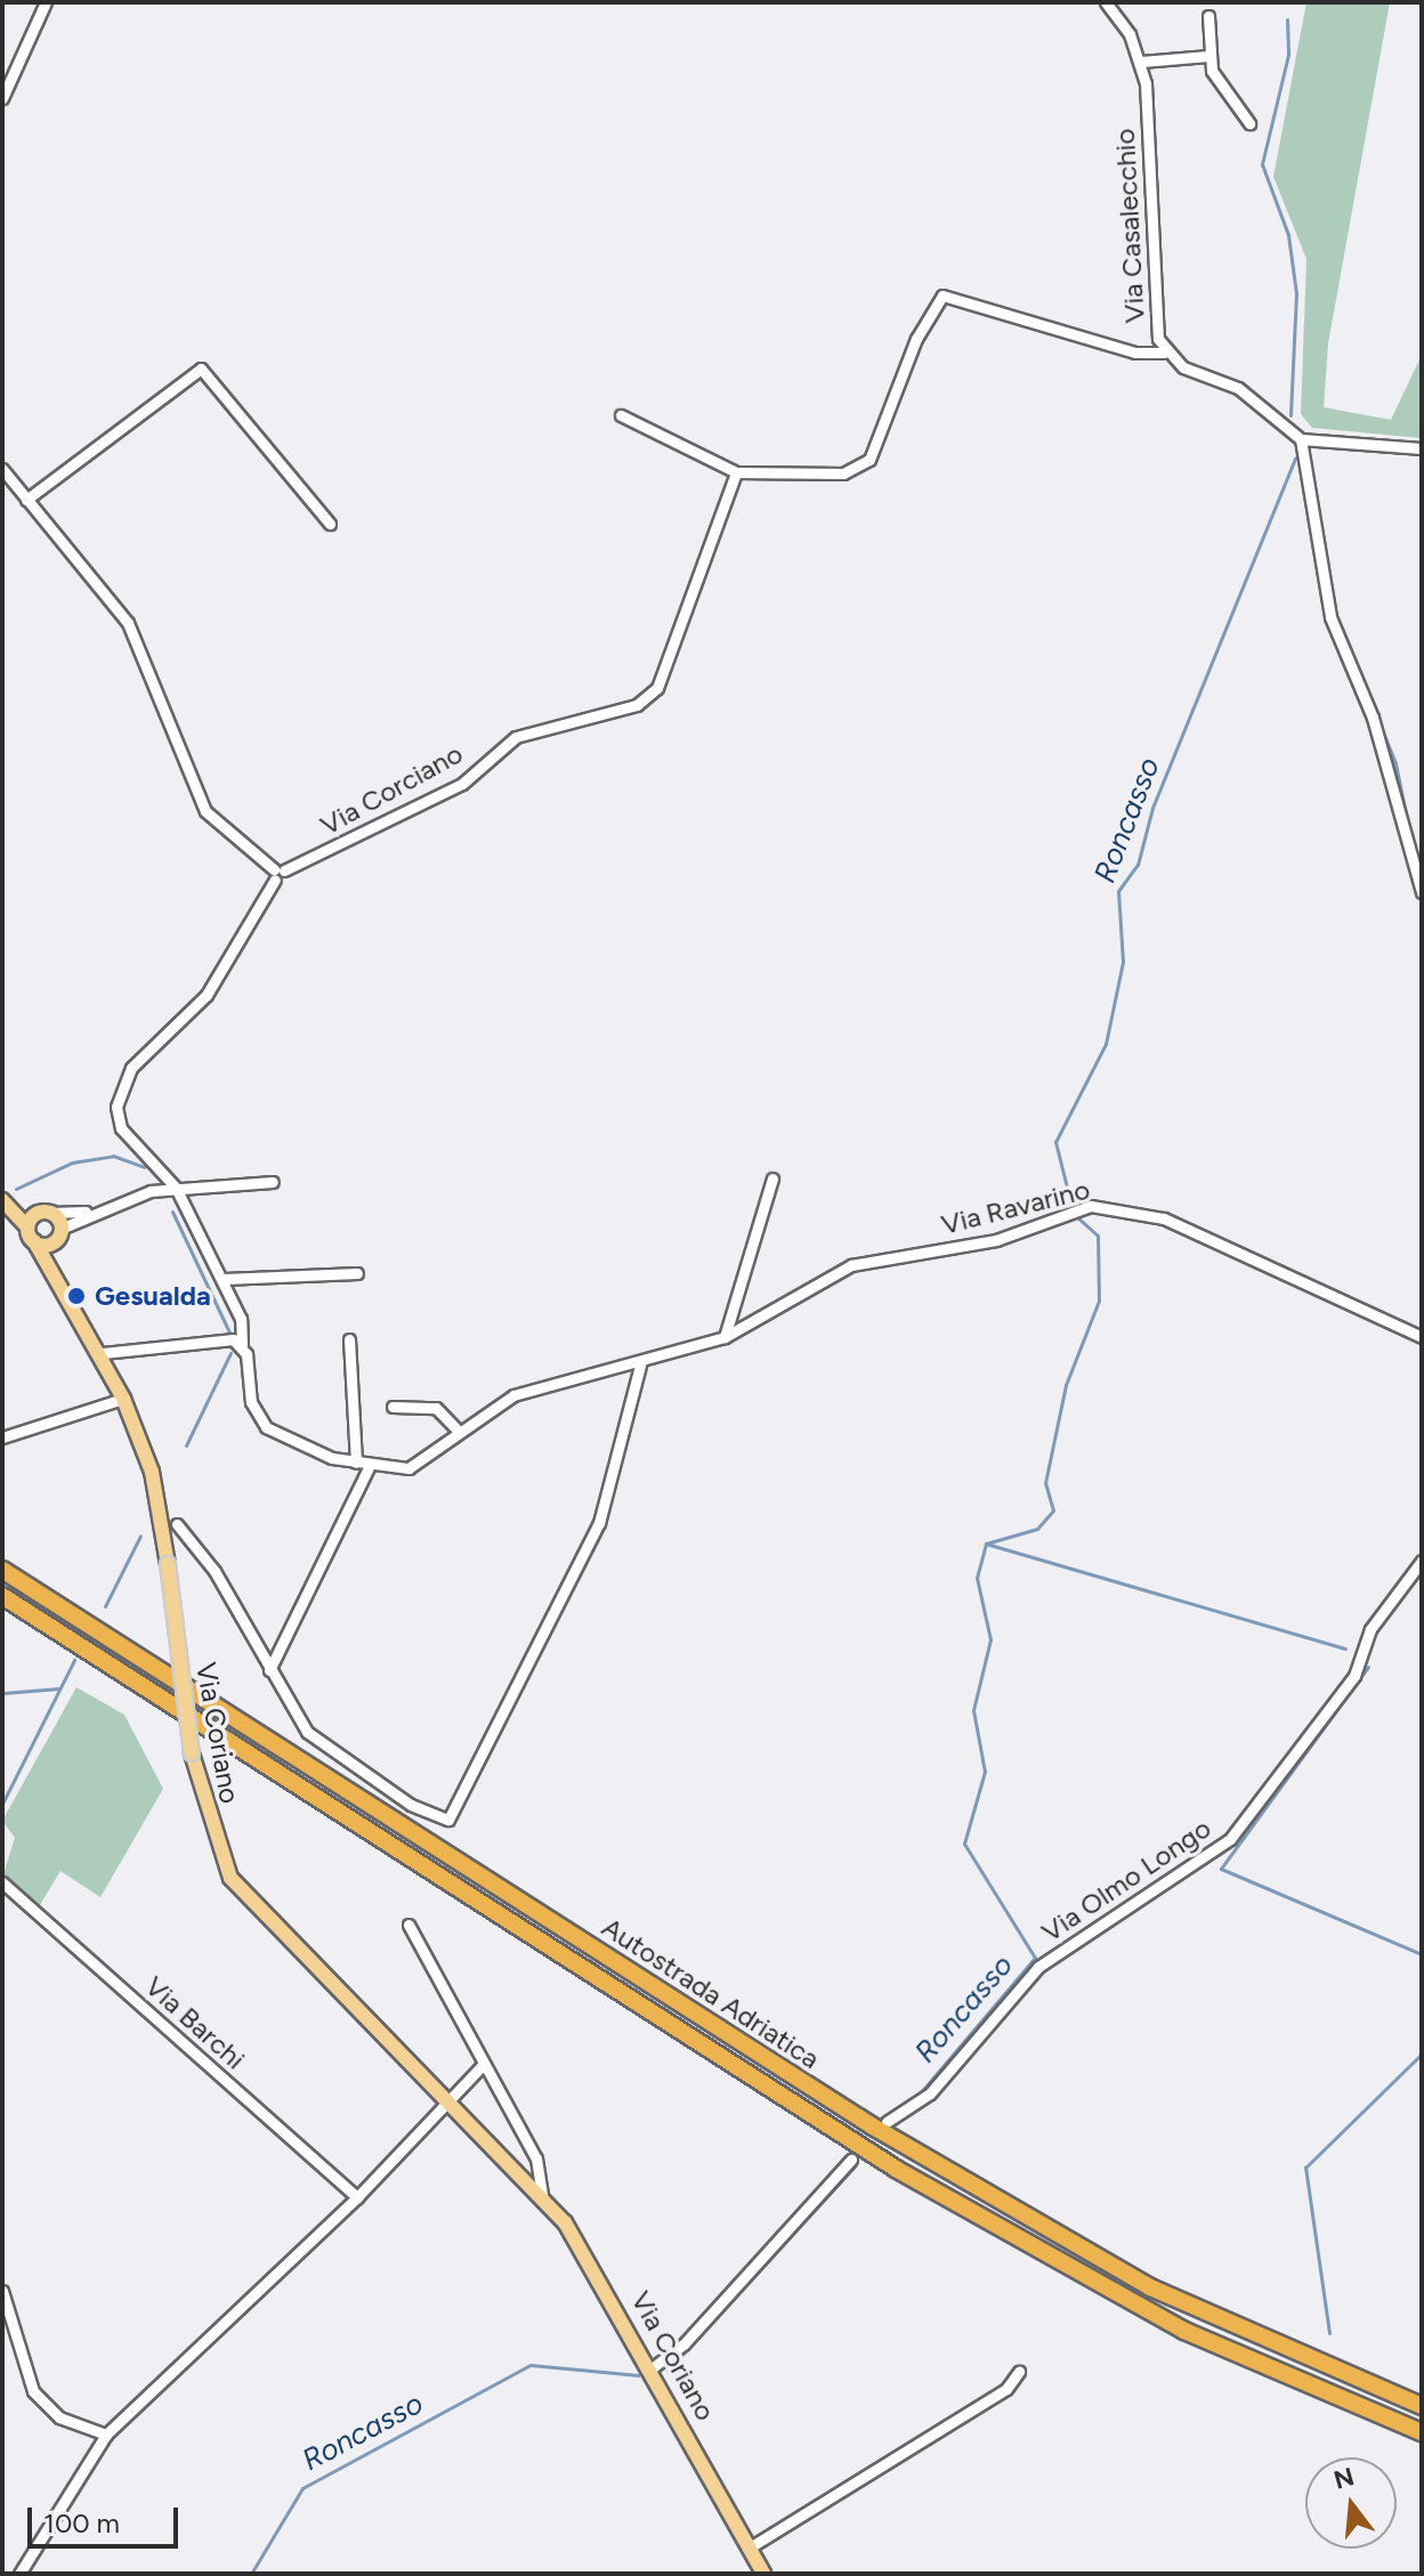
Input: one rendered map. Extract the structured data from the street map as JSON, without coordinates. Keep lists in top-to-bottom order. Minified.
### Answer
{"streets":{"highway":["Autostrada Adriatica"],"main road":["Via Coriano"],"street":["Via Casalecchio","Via Corciano","Via Ravarino","Via Olmo Longo","Via Barchi"]},"crossings":[["Via Corciano","Via Ravarino"],["Via Ravarino","Via Coriano"]],"water":["Roncasso"],"places":["Gesualda"],"scale_bar":"100 m","north":"top"}
